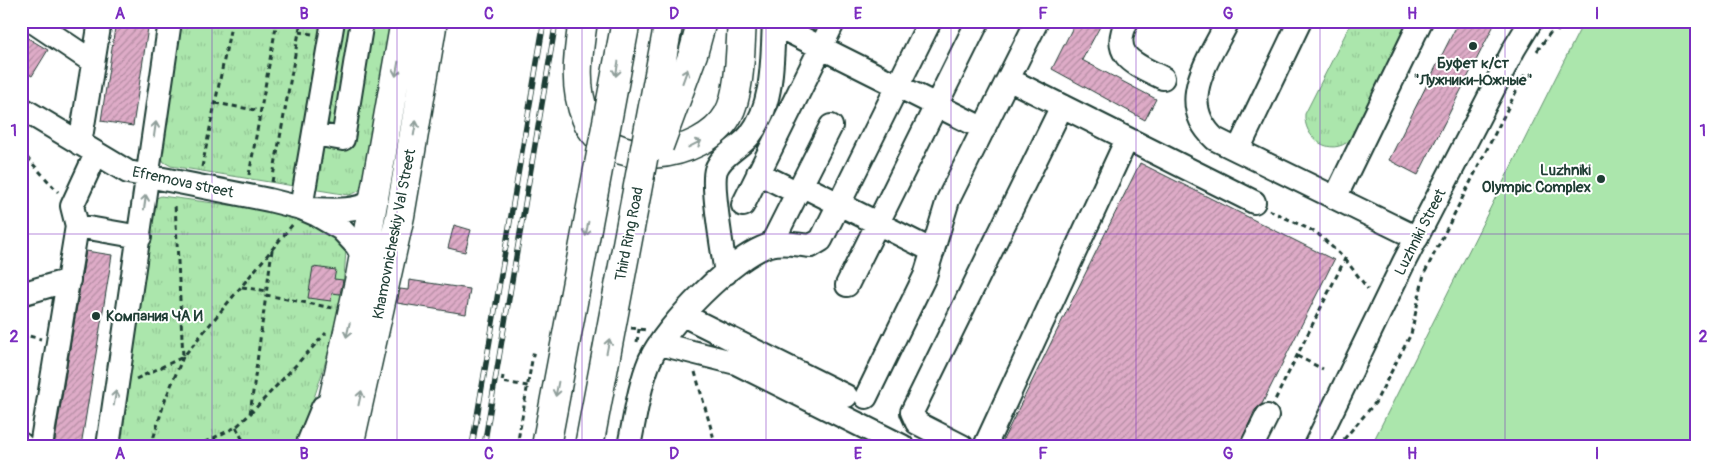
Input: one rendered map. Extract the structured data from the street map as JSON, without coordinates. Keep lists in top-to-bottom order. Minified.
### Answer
{"streets":{"main road":["Khamovnicheskiy Val Street","Third Ring Road"],"street":["Efremova street","Luzhniki Street"]},"crossings":[["Efremova street","Khamovnicheskiy Val Street"]],"places":["Буфет к/ст \"Лужники-Южные\"","Luzhniki Olympic Complex","Компания ЧА И"],"grid":{"columns":["A","B","C","D","E","F","G","H","I"],"rows":["1","2"]}}
